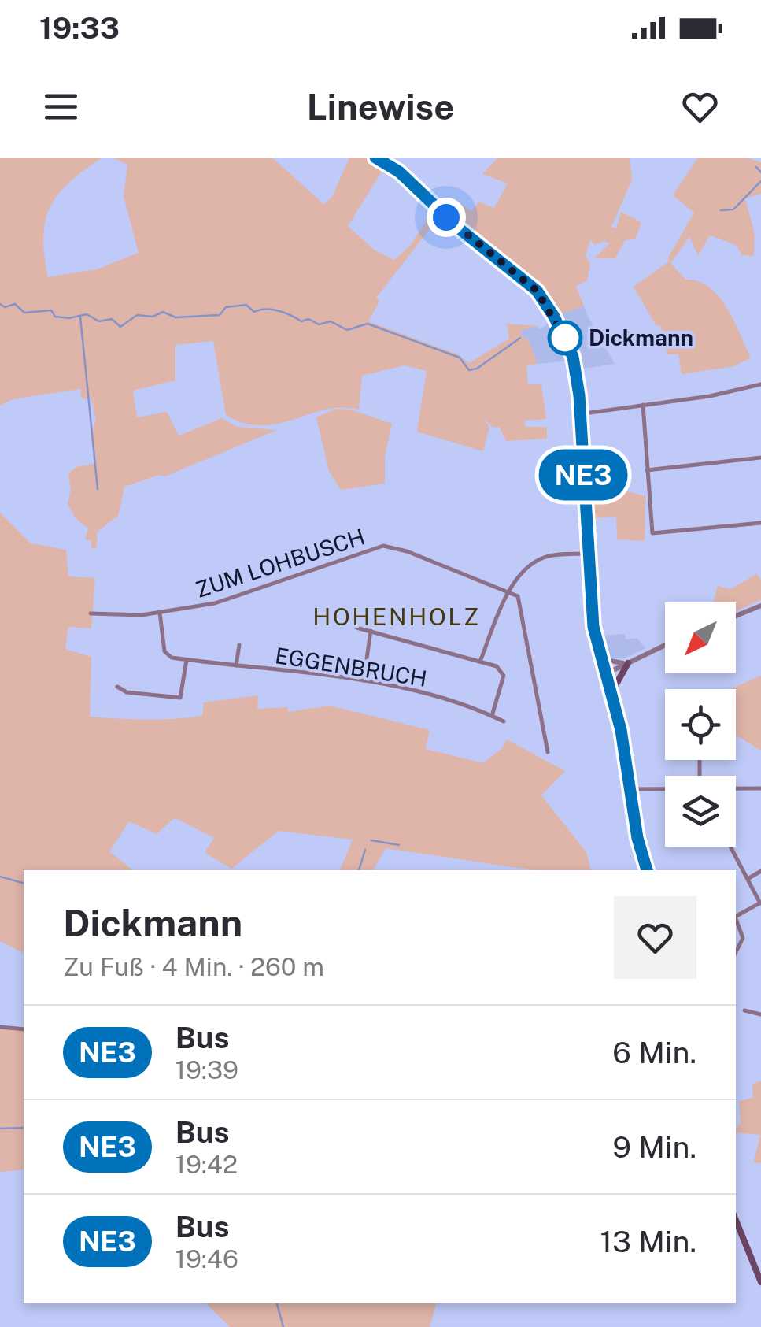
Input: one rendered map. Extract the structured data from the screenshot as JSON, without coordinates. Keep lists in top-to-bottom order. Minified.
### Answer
{"streets":{"street":["ZUM LOHBUSCH","EGGENBRUCH"]},"districts":["HOHENHOLZ"],"places":["Dickmann"],"lines":["bus line NE3"],"north":"bottom left","page":{"status":"19:33","header":"Linewise","on_map":"NE3","heading":["Dickmann","Zu Fuß · 4 Min. · 260 m"],"list":[{"mark":"NE3","name":"Bus","note":"19:39","value":"6 Min."},{"mark":"NE3","name":"Bus","note":"19:42","value":"9 Min."},{"mark":"NE3","name":"Bus","note":"19:46","value":"13 Min."}]}}
